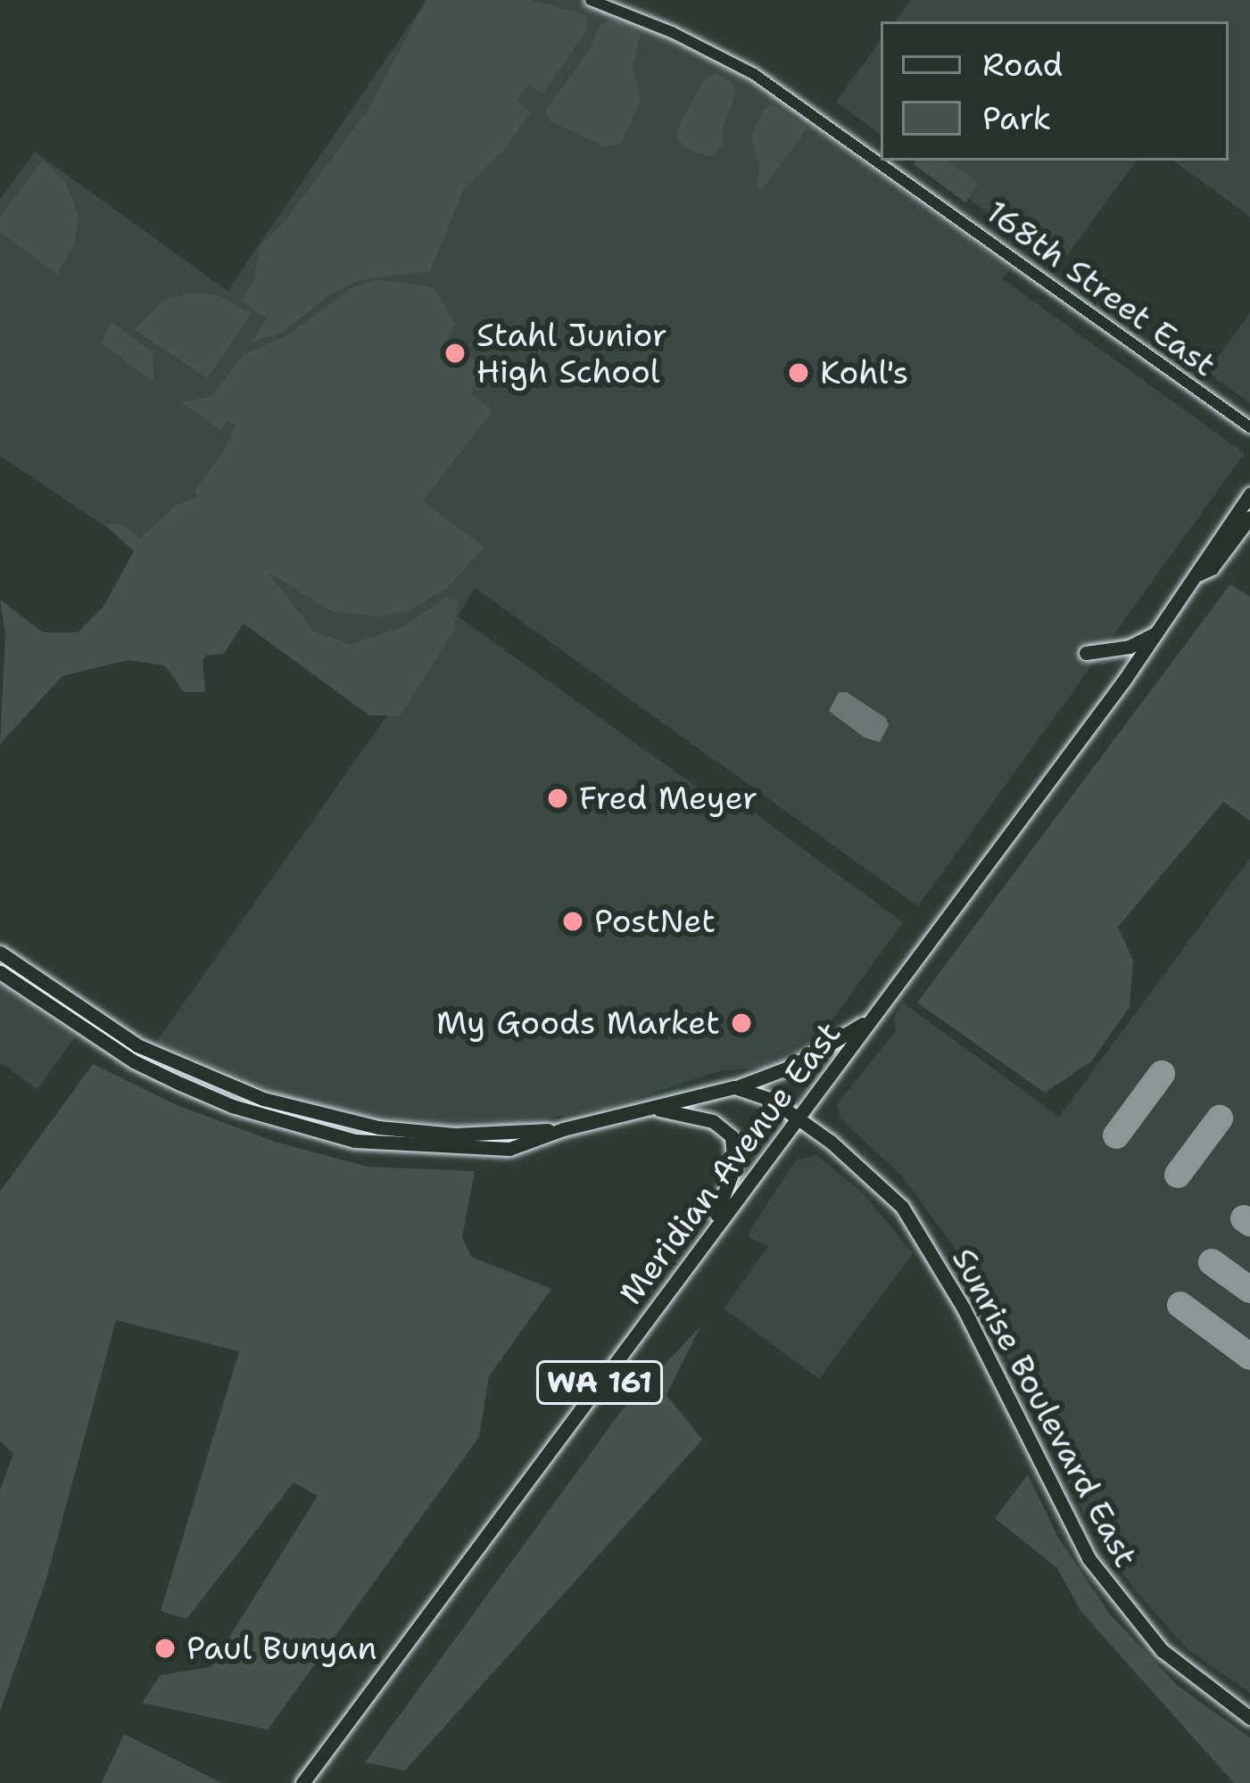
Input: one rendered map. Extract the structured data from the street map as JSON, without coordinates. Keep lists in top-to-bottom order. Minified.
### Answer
{"streets":{"main road":["Meridian Avenue East","WA 161","Sunrise Boulevard East"],"street":["168th Street East"]},"crossings":[["Meridian Avenue East","Sunrise Boulevard East"]],"places":["Stahl Junior High School","Kohl's","Fred Meyer","PostNet","My Goods Market","Paul Bunyan"],"legend":["Road","Park"]}
